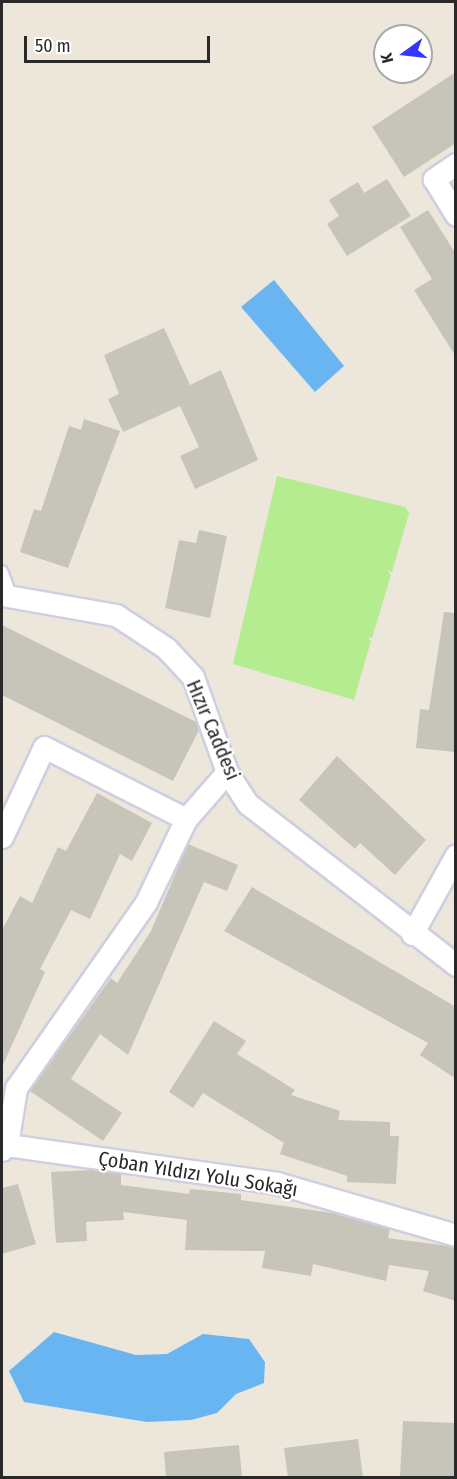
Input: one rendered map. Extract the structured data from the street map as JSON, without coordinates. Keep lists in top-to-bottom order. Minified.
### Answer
{"streets":{"street":["Hızır Caddesi","Çoban Yıldızı Yolu Sokağı"]},"scale_bar":"50 m","north":"left"}
